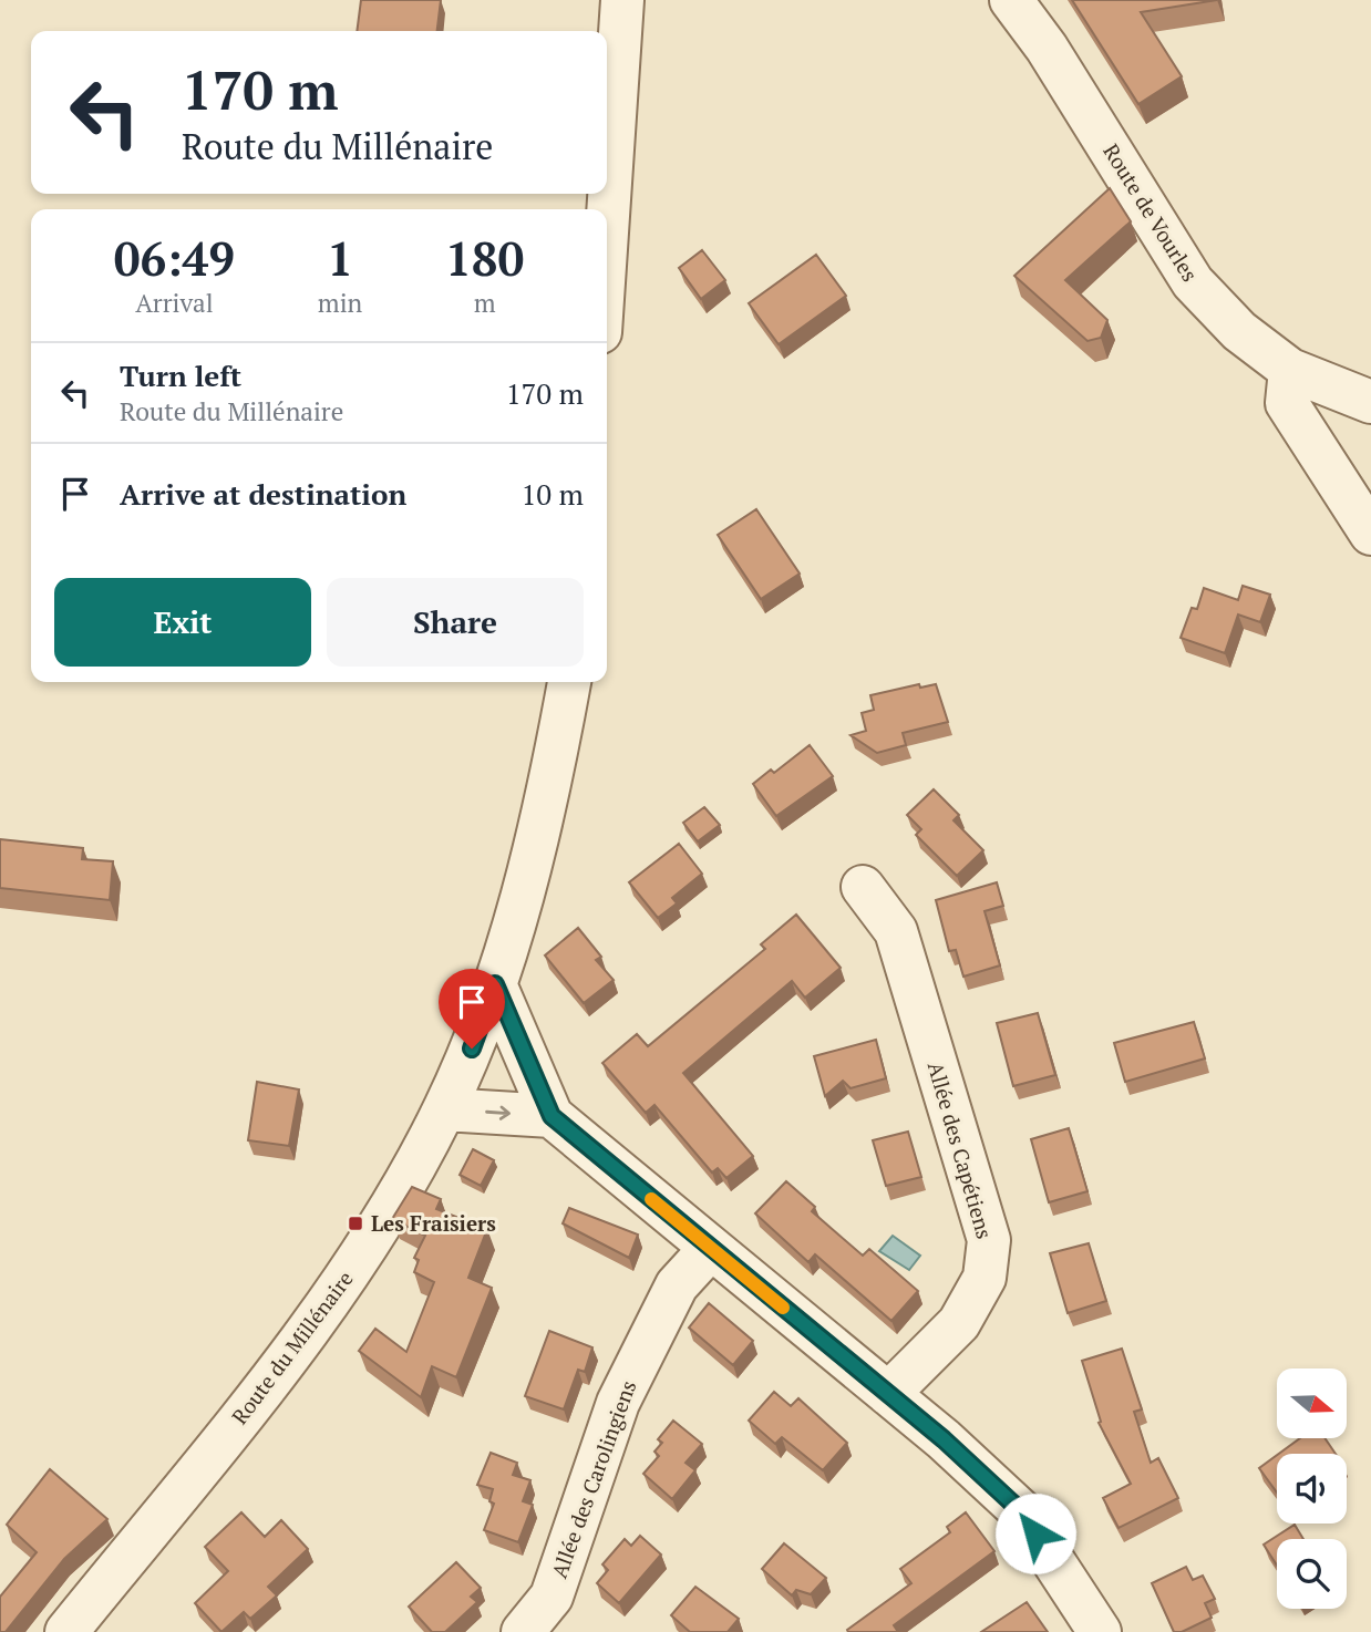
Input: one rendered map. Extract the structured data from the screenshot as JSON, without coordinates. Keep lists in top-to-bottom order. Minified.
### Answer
{"streets":{"street":["Route de Vourles","Allée des Capétiens","Route du Millénaire","Allée des Carolingiens"]},"places":{"transit":["Les Fraisiers"]},"north":"right","page":{"turn":["170 m","Route du Millénaire"],"eta":["06:49","Arrival","1","min","180","m"],"list":[{"name":"Turn left","note":"Route du Millénaire","value":"170 m"},{"name":"Arrive at destination","value":"10 m"}],"buttons":["Exit","Share"]}}
